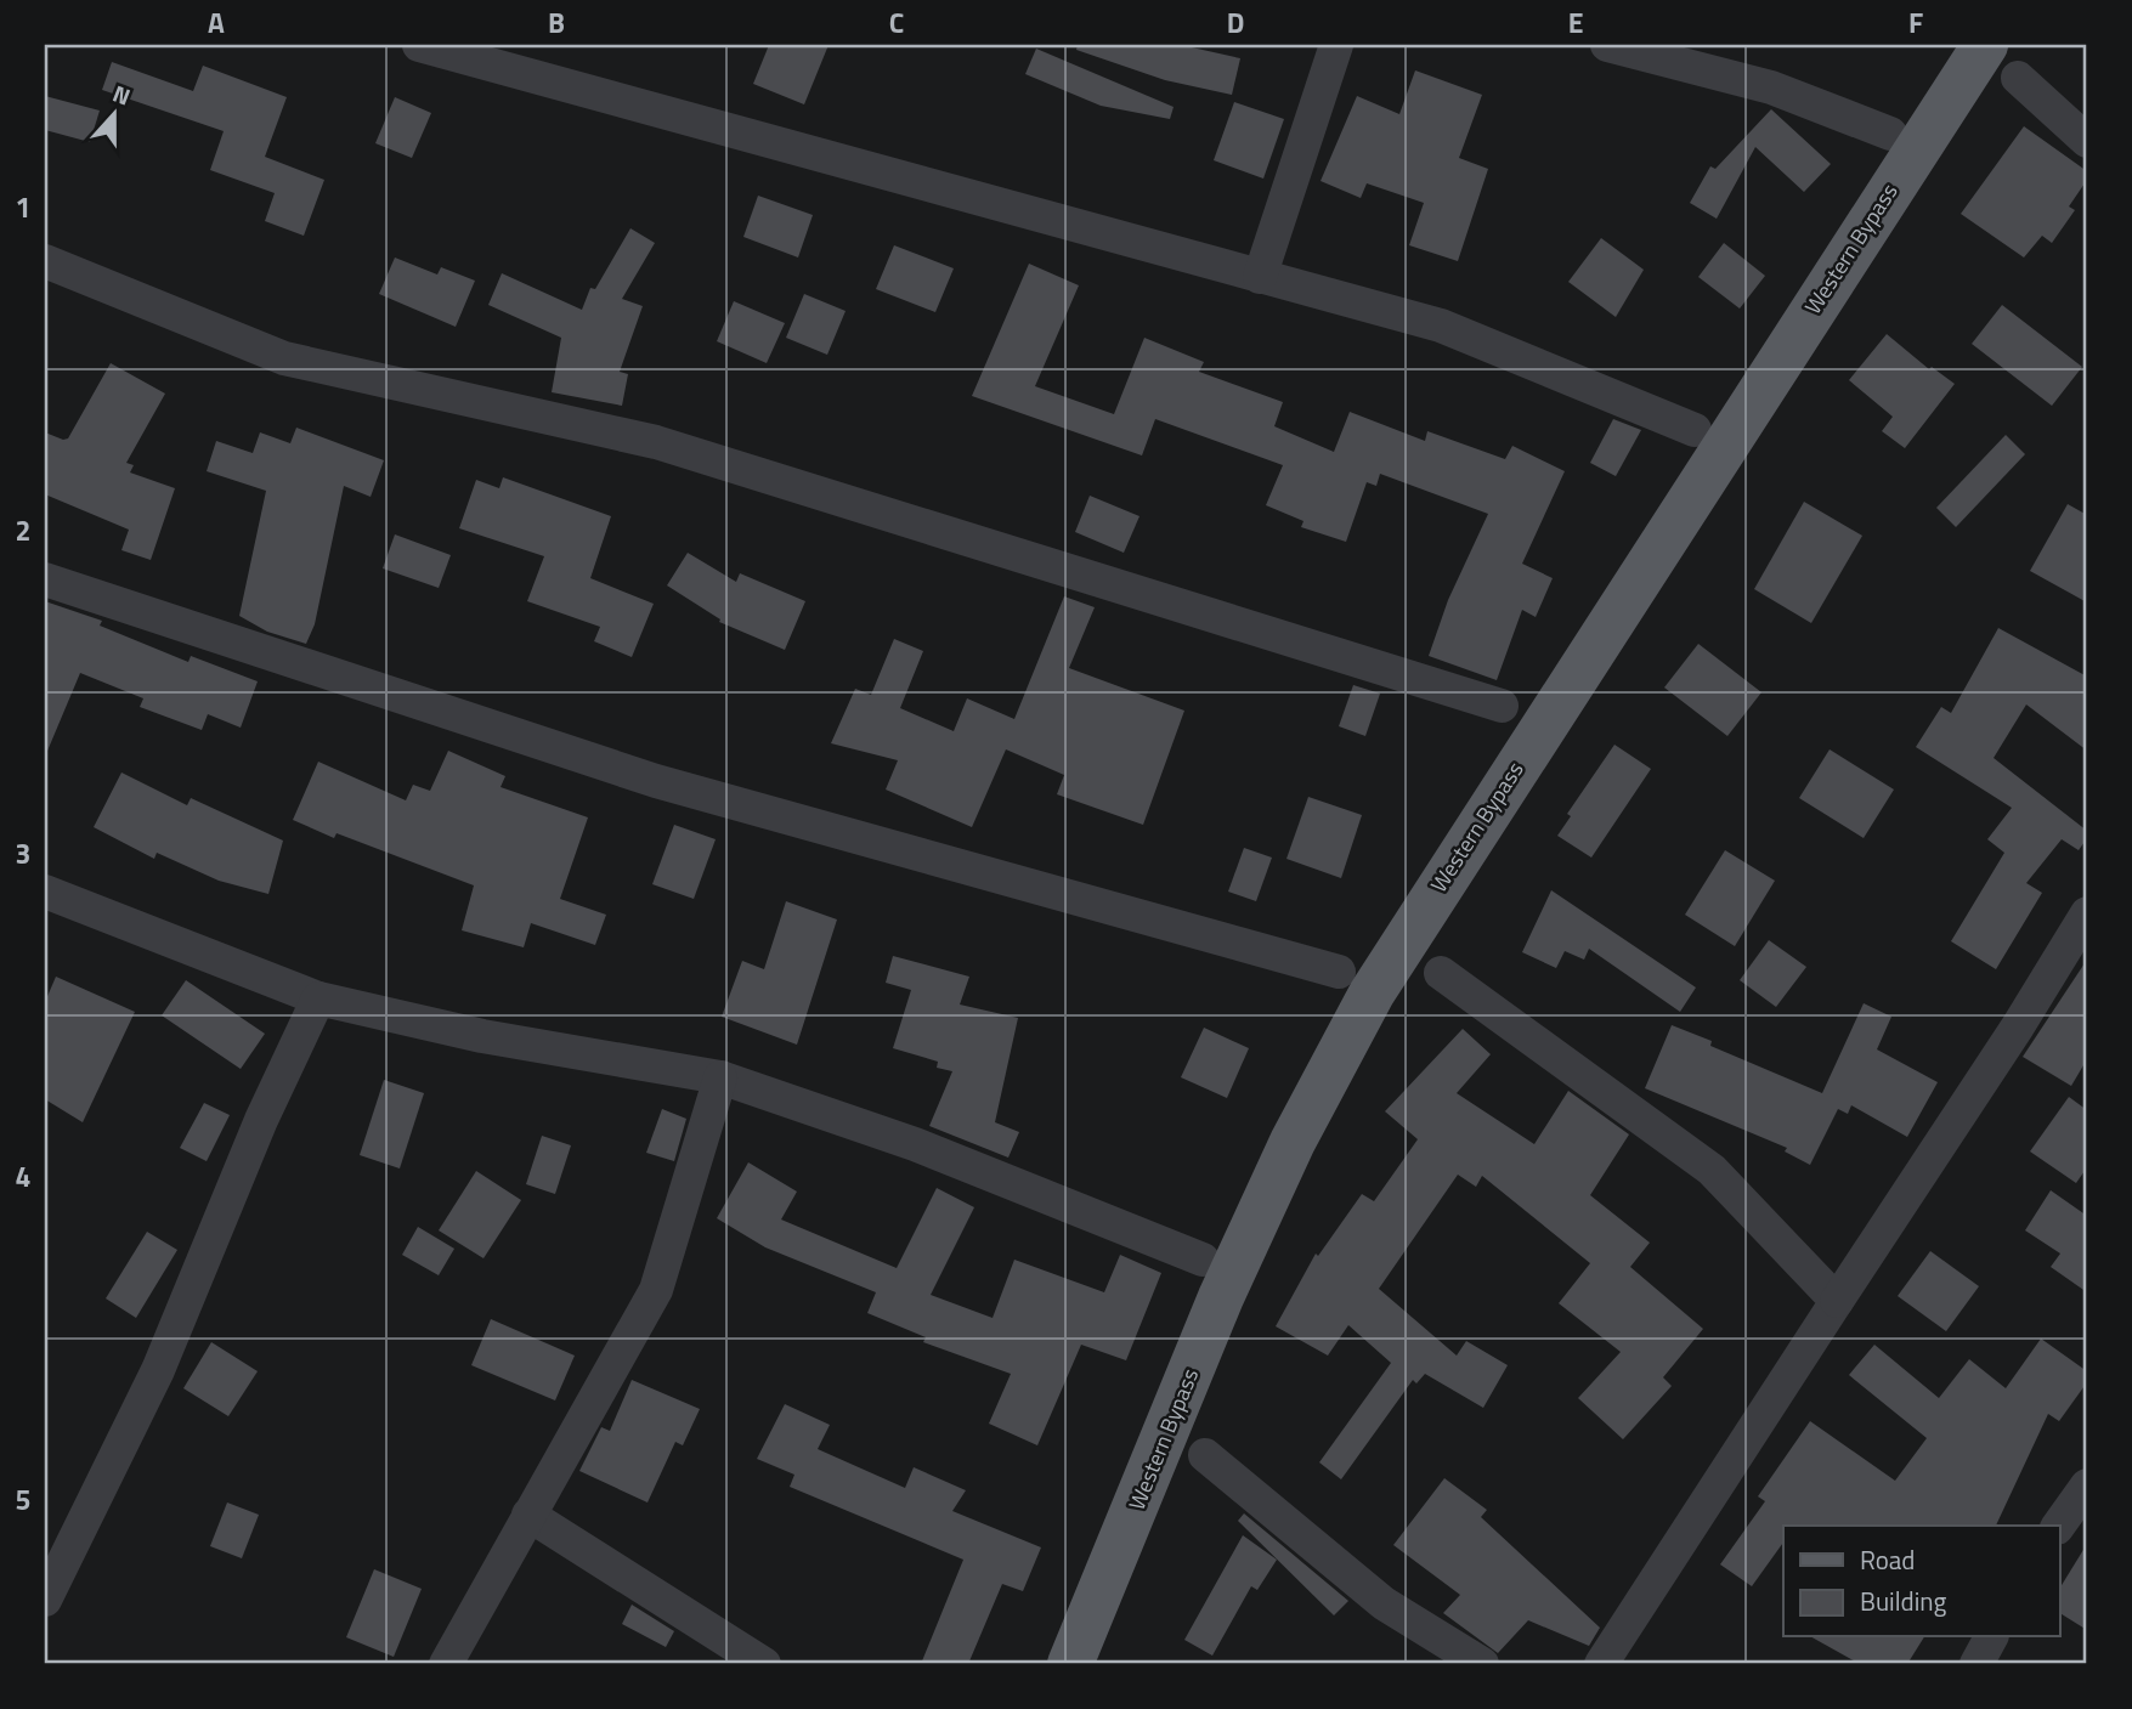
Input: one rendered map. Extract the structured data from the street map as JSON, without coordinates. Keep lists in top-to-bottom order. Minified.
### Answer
{"streets":{"main road":["Western Bypass"]},"legend":["Road","Building"],"north":"top","grid":{"columns":["A","B","C","D","E","F"],"rows":["1","2","3","4","5"]}}
